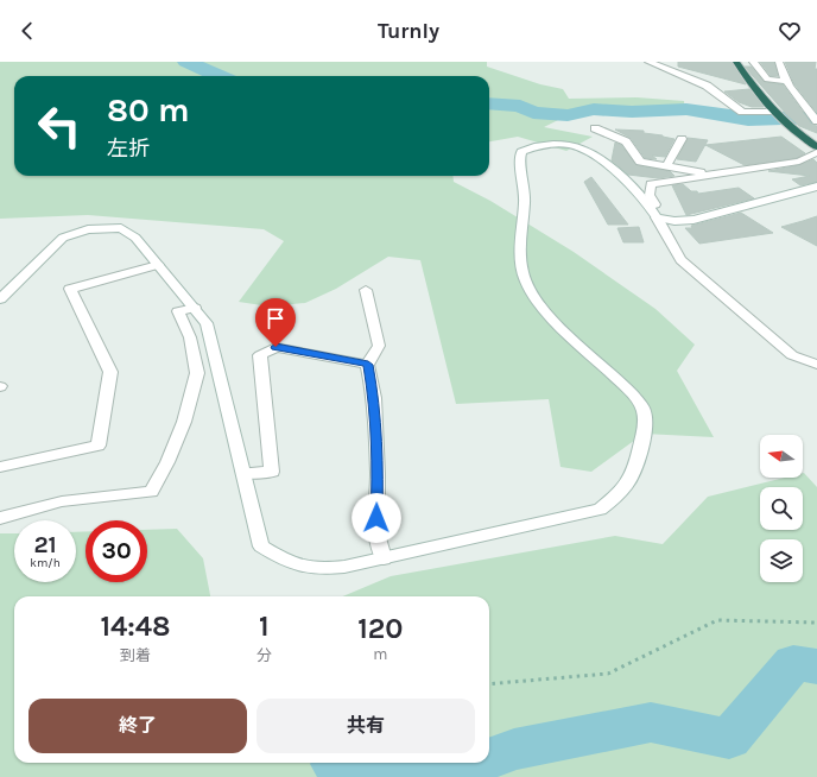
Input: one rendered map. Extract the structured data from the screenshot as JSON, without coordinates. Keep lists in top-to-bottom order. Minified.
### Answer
{"north":"left","page":{"header":"Turnly","turn":["80 m","左折"],"speed":"21 km/h","limit":"30","eta":["14:48","到着","1","分","120","m"],"buttons":["終了","共有"]}}
